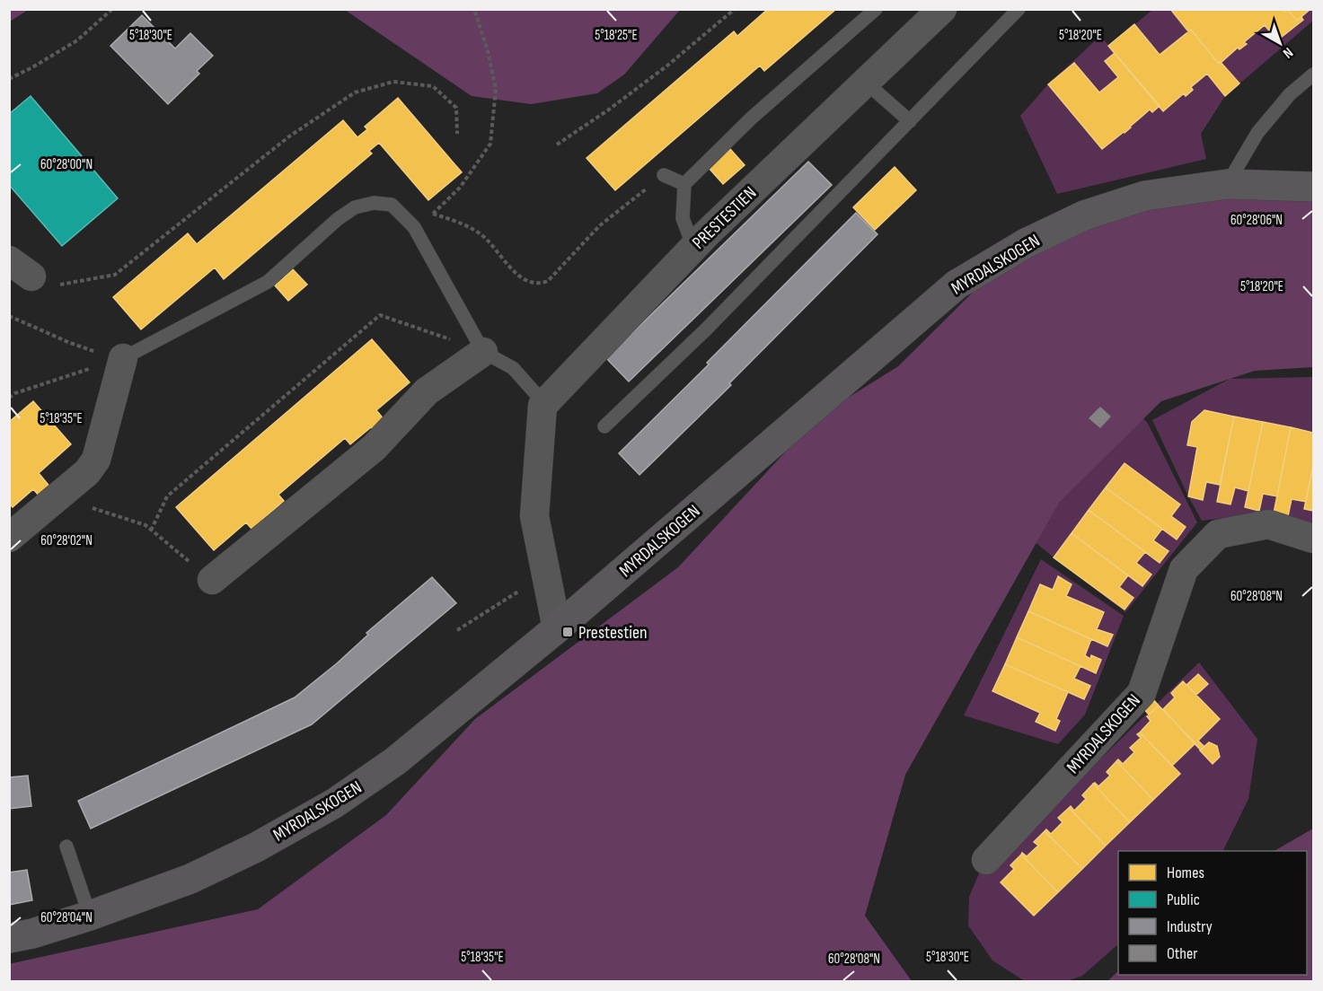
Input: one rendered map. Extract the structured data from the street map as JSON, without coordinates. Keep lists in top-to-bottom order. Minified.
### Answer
{"streets":{"main road":["MYRDALSKOGEN"],"street":["PRESTESTIEN"]},"places":{"transit":["Prestestien"]},"legend":["Homes","Public","Industry","Other"],"north":"bottom right","coordinates":["5°18'30\"E","5°18'25\"E","5°18'20\"E","60°28'00\"N","60°28'06\"N","5°18'35\"E","60°28'02\"N","60°28'08\"N","60°28'04\"N"]}
